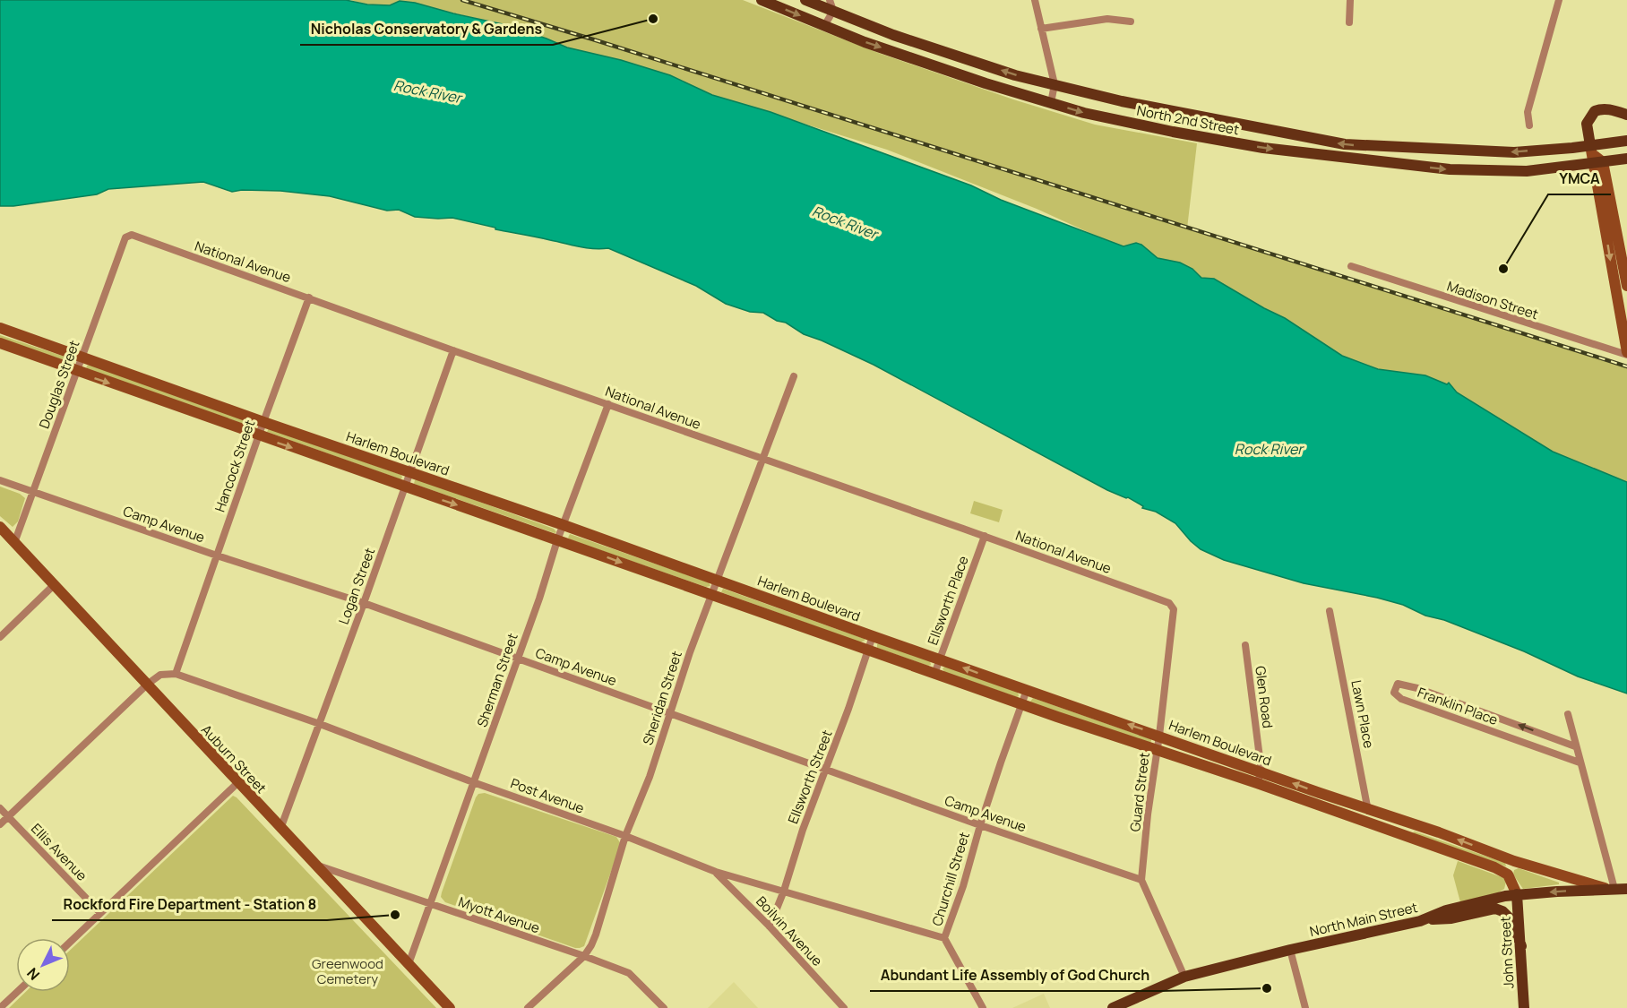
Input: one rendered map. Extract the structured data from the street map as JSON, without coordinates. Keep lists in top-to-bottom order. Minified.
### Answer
{"streets":{"main road":["North 2nd Street","North Main Street","John Street"],"street":["National Avenue","Madison Street","Douglas Street","Harlem Boulevard","Hancock Street","Camp Avenue","Logan Street","Ellsworth Place","Sherman Street","Glen Road","Sheridan Street","Franklin Place","Lawn Place","Auburn Street","Ellsworth Street","Guard Street","Post Avenue","Ellis Avenue","Churchill Street","Myott Avenue","Boilvin Avenue"]},"crossings":[["National Avenue","Douglas Street"],["National Avenue","Hancock Street"],["National Avenue","Logan Street"],["National Avenue","Ellsworth Place"],["National Avenue","Sherman Street"],["National Avenue","Sheridan Street"],["National Avenue","Guard Street"],["Douglas Street","Harlem Boulevard"],["Douglas Street","Camp Avenue"],["Douglas Street","Auburn Street"],["Harlem Boulevard","Hancock Street"],["Harlem Boulevard","Logan Street"],["Harlem Boulevard","Ellsworth Place"],["Harlem Boulevard","Sherman Street"],["Harlem Boulevard","Glen Road"],["Harlem Boulevard","Sheridan Street"],["Harlem Boulevard","Lawn Place"],["Harlem Boulevard","Ellsworth Street"],["Harlem Boulevard","Guard Street"],["Harlem Boulevard","Churchill Street"],["Harlem Boulevard","North Main Street"],["Hancock Street","Camp Avenue"],["Hancock Street","Post Avenue"],["Camp Avenue","Logan Street"],["Camp Avenue","Sherman Street"],["Camp Avenue","Sheridan Street"],["Camp Avenue","Ellsworth Street"],["Camp Avenue","Guard Street"],["Camp Avenue","Churchill Street"],["Logan Street","Auburn Street"],["Logan Street","Post Avenue"],["Sherman Street","Auburn Street"],["Sherman Street","Post Avenue"],["Sherman Street","Myott Avenue"],["Sheridan Street","Post Avenue"],["Sheridan Street","Myott Avenue"],["Auburn Street","Myott Avenue"],["Ellsworth Street","Post Avenue"],["Ellsworth Street","Boilvin Avenue"],["Guard Street","North Main Street"],["Post Avenue","Churchill Street"],["Post Avenue","Boilvin Avenue"],["North Main Street","John Street"]],"water":["Rock River"],"parks":["Greenwood Cemetery"],"places":["Nicholas Conservatory & Gardens","YMCA","Rockford Fire Department - Station 8","Abundant Life Assembly of God Church"],"north":"bottom left"}
